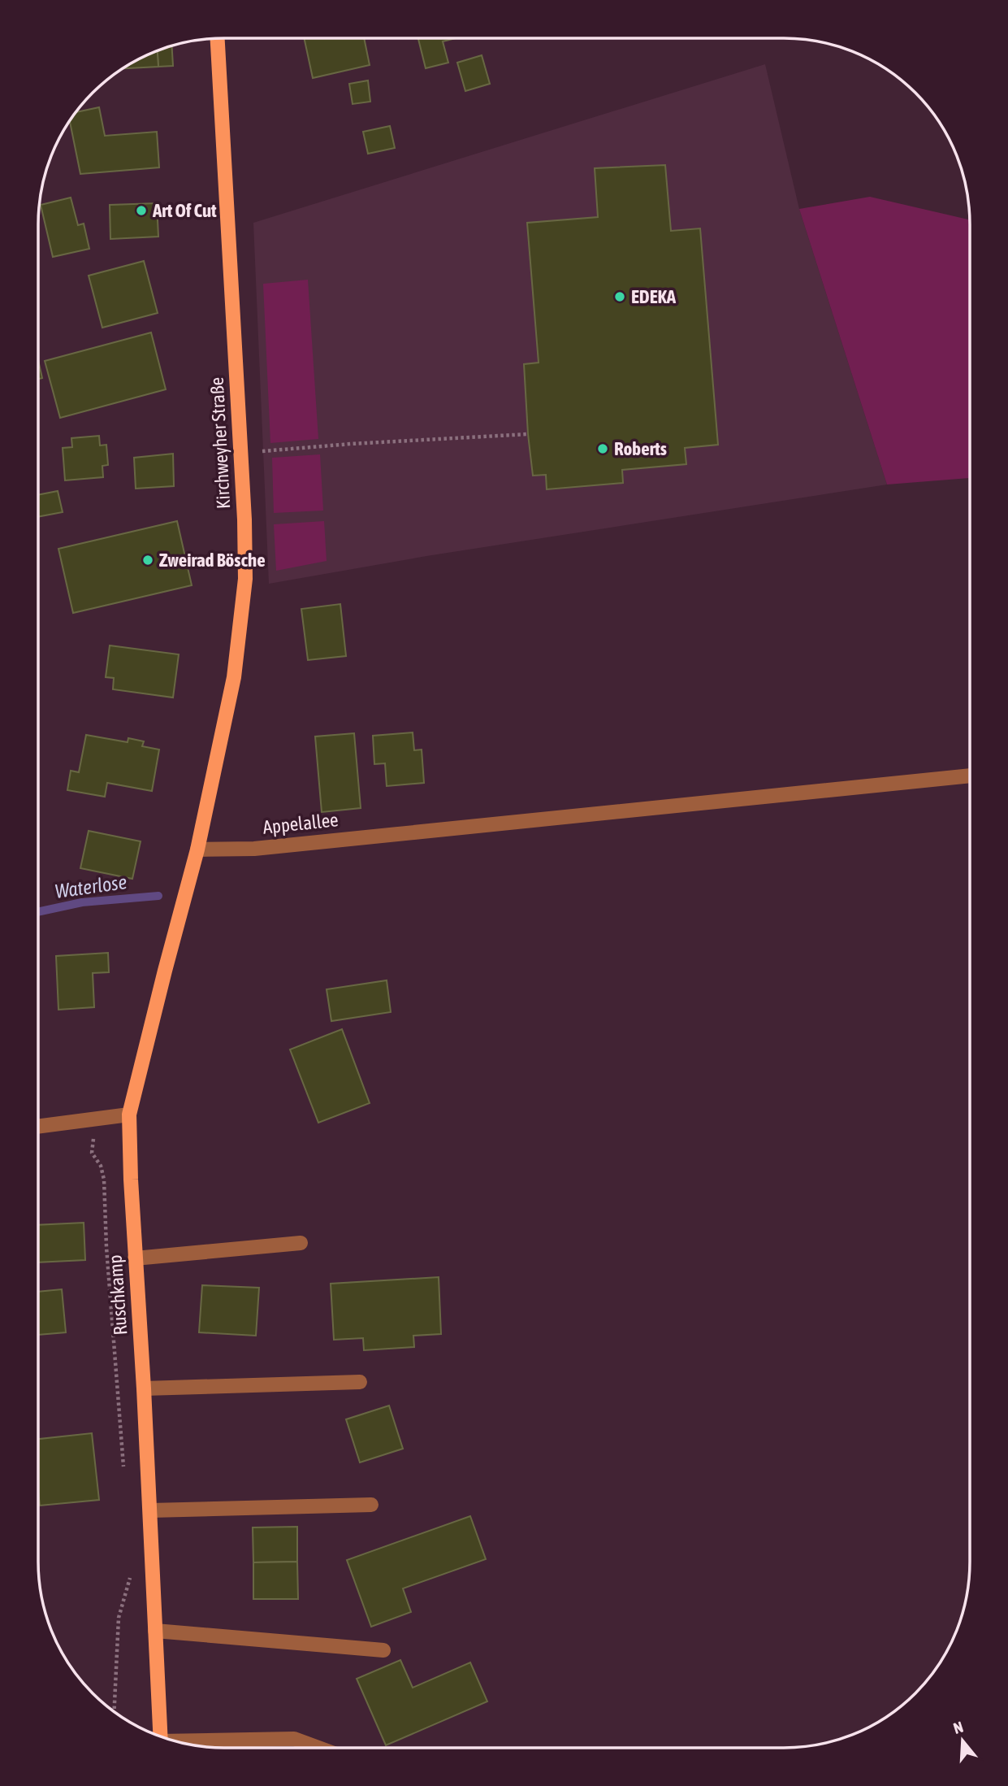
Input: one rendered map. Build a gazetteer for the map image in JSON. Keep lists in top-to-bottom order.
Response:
{
  "streets": {
    "main road": ["Kirchweyher Straße", "Ruschkamp"],
    "street": ["Appelallee"]
  },
  "crossings": [
    ["Kirchweyher Straße", "Appelallee"],
    ["Kirchweyher Straße", "Ruschkamp"],
    ["Appelallee", "Ruschkamp"]
  ],
  "water": ["Waterlose"],
  "places": [
    "Art Of Cut",
    "EDEKA",
    "Roberts",
    "Zweirad Bösche"
  ],
  "north": "top"
}
